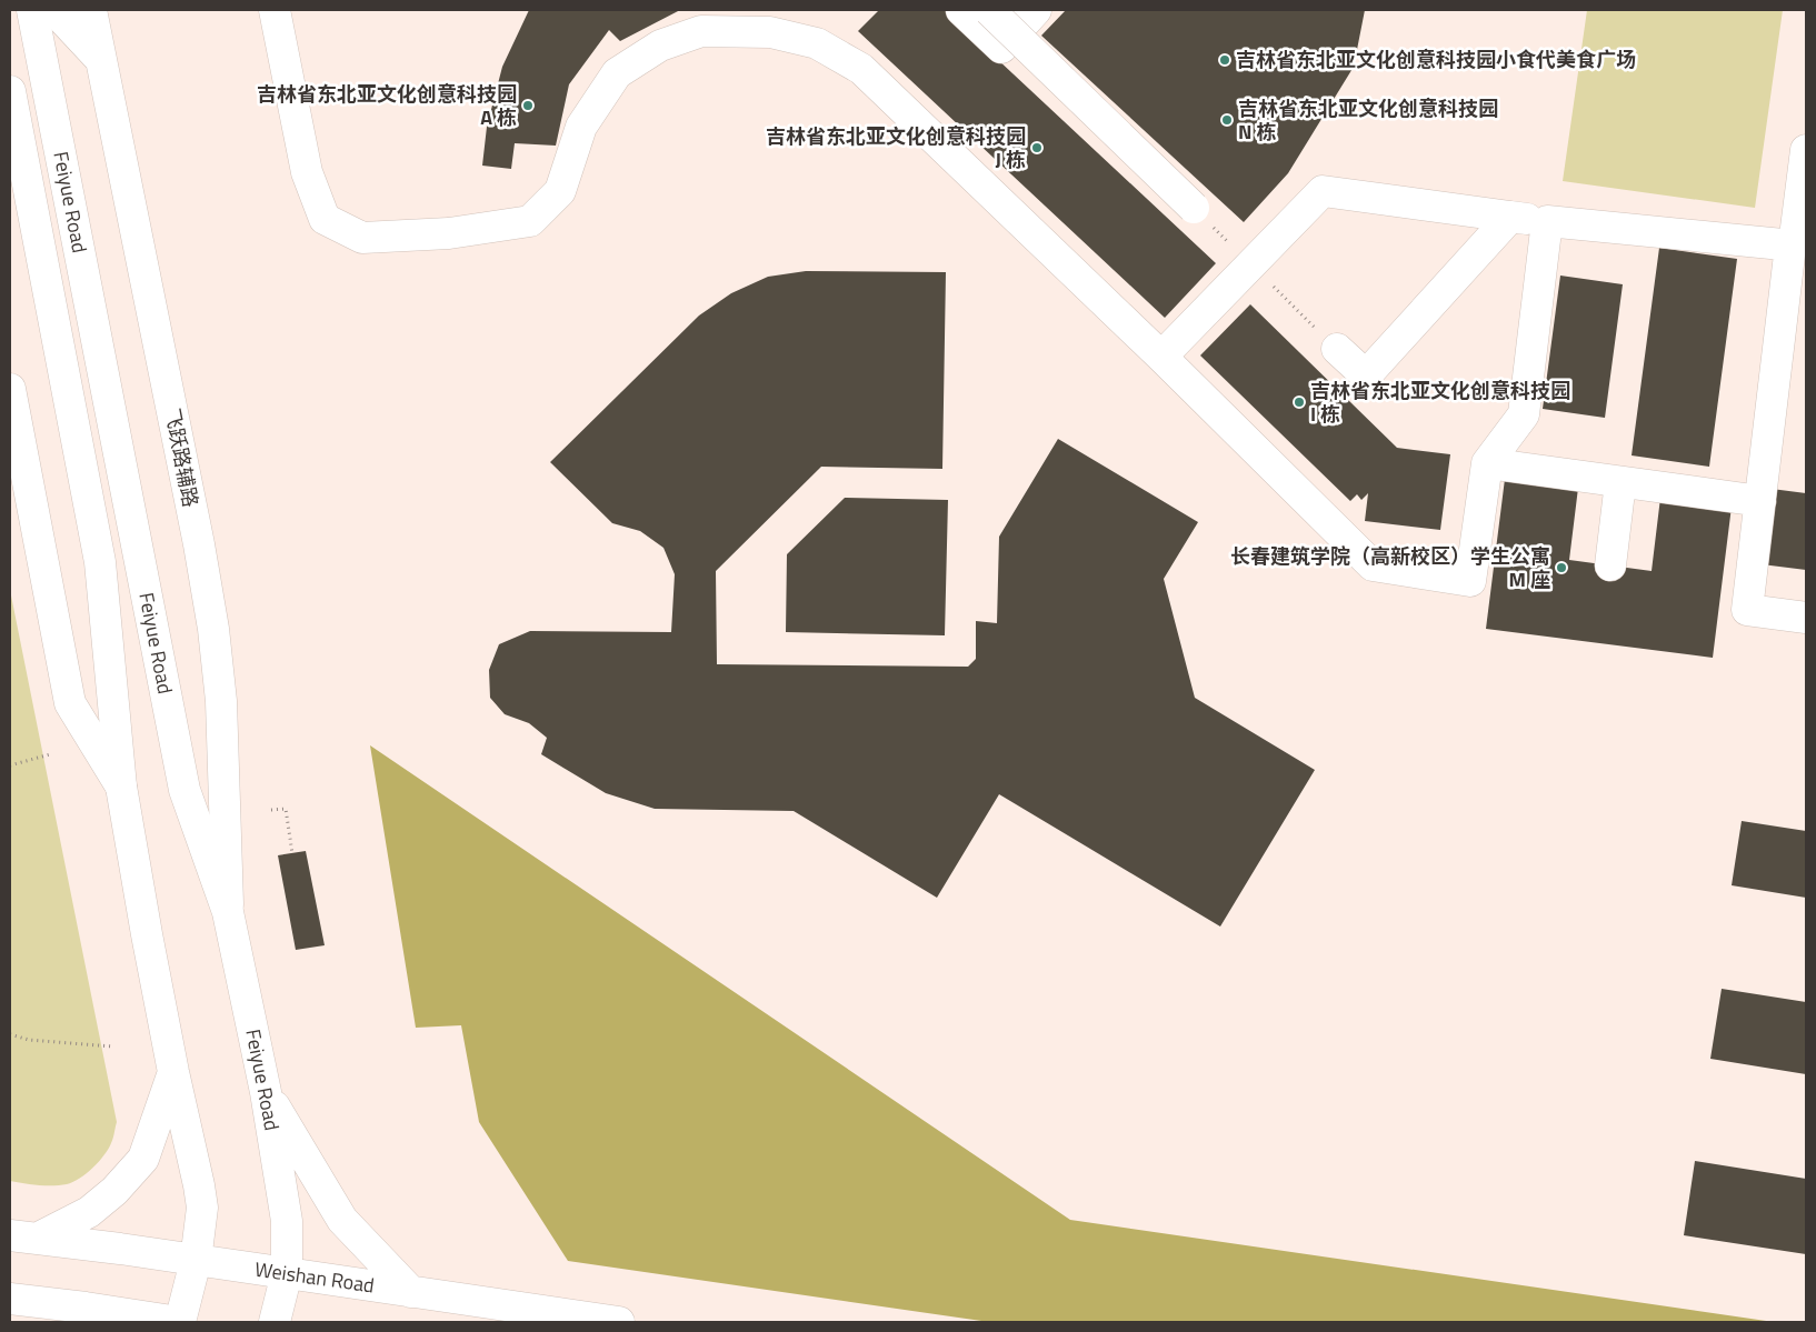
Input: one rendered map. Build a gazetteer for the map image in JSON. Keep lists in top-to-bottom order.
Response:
{
  "streets": {
    "main road": ["Feiyue Road", "飞跃路辅路", "Weishan Road"]
  },
  "crossings": [
    ["Feiyue Road", "飞跃路辅路"],
    ["Feiyue Road", "Weishan Road"]
  ],
  "places": [
    "吉林省东北亚文化创意科技园小食代美食广场",
    "吉林省东北亚文化创意科技园 A 栋",
    "吉林省东北亚文化创意科技园 N 栋",
    "吉林省东北亚文化创意科技园 J 栋",
    "吉林省东北亚文化创意科技园 I 栋",
    "长春建筑学院（高新校区）学生公寓 M 座"
  ]
}
